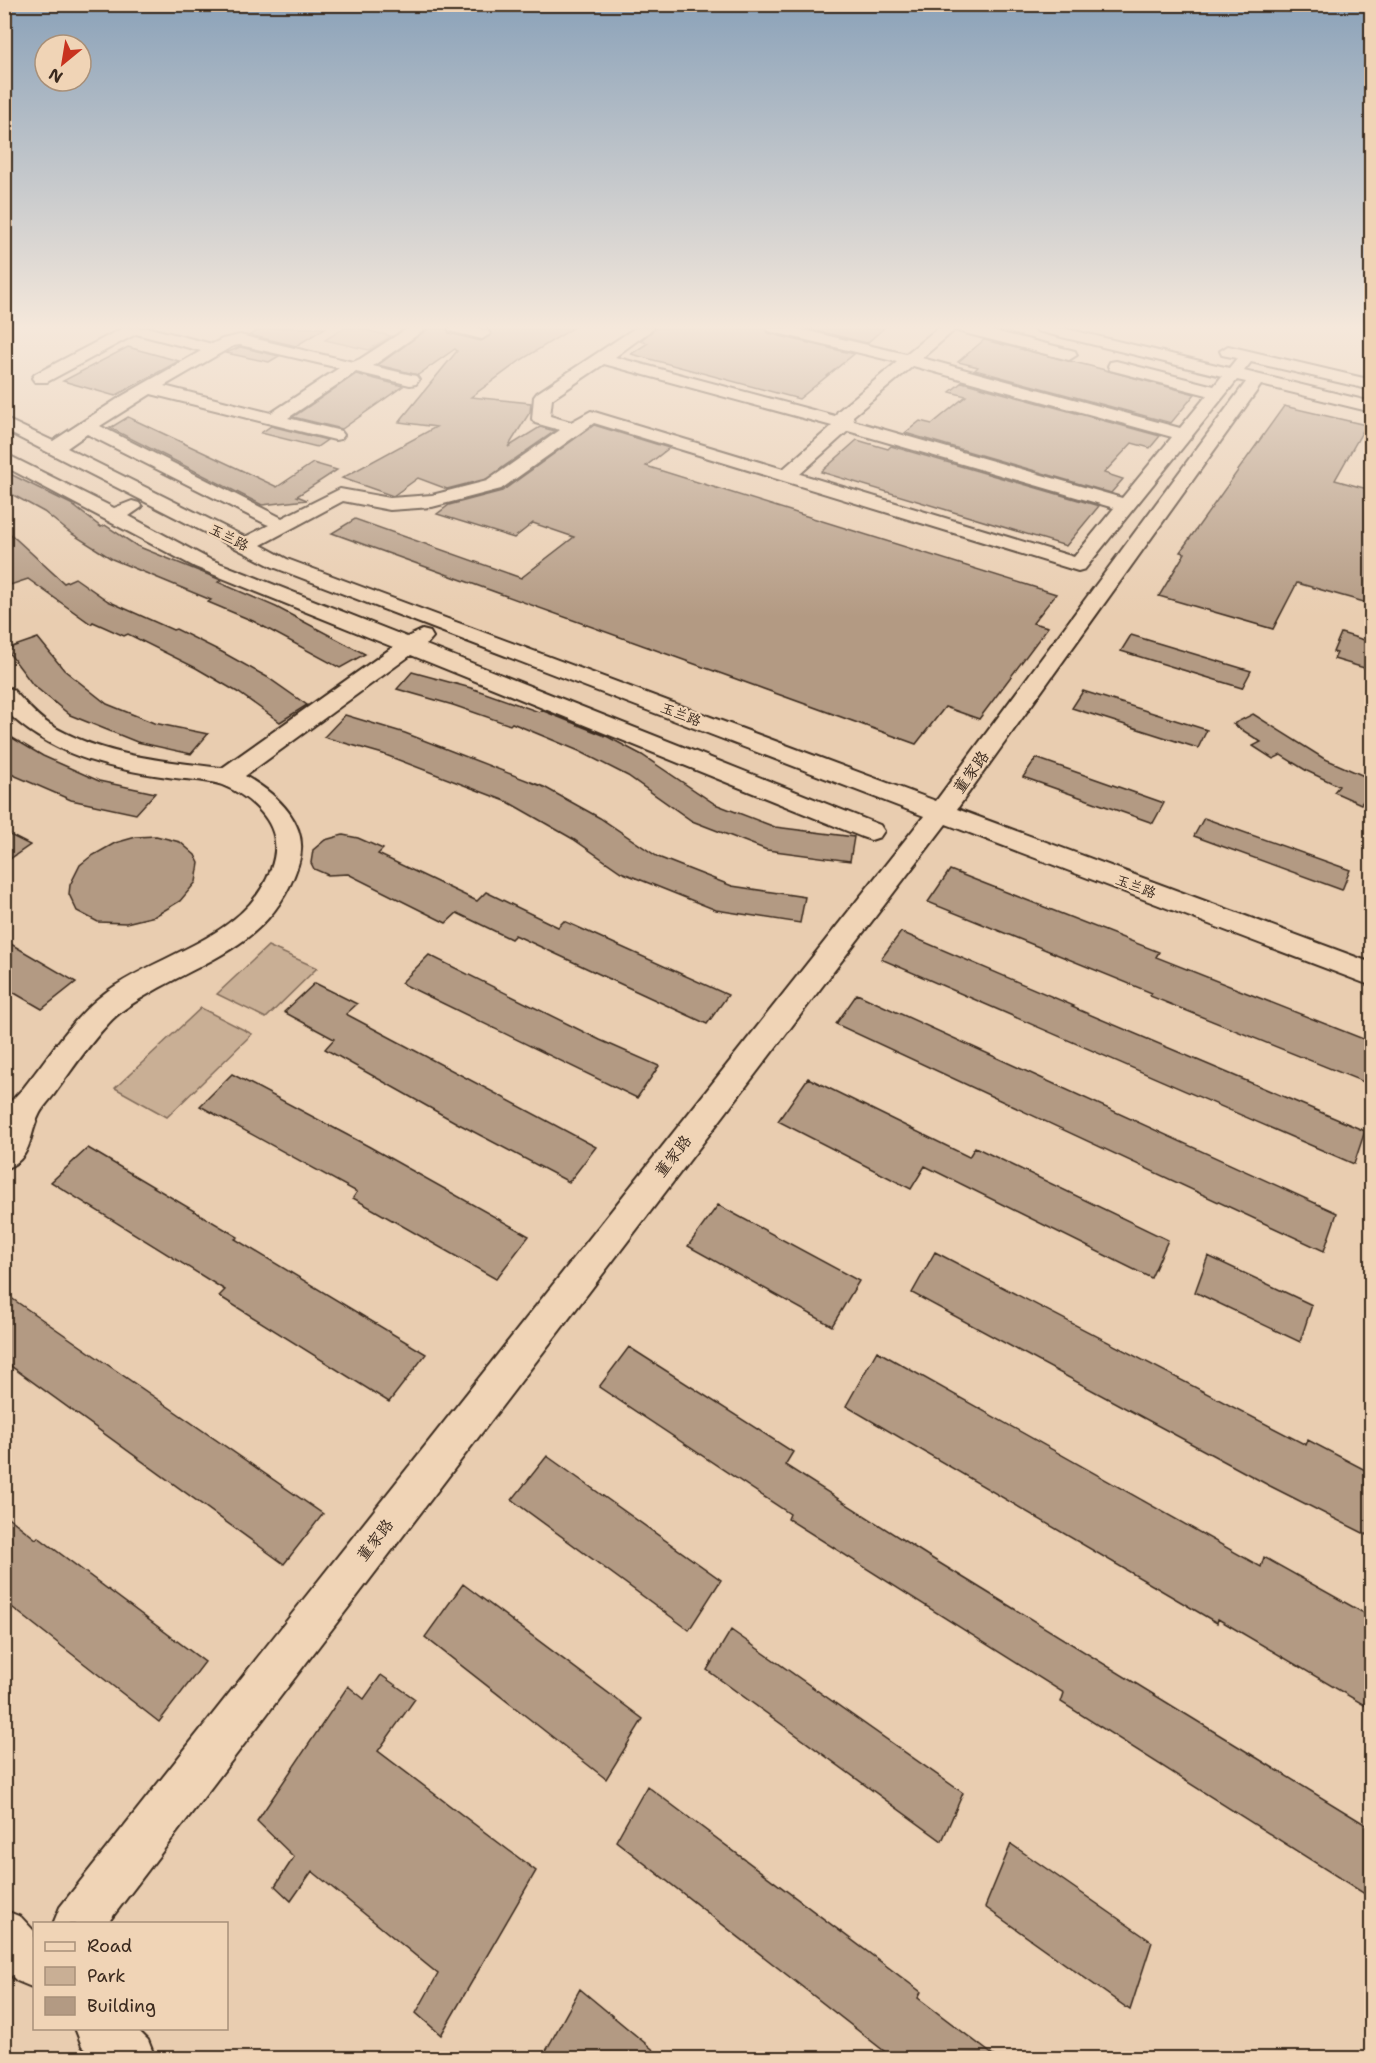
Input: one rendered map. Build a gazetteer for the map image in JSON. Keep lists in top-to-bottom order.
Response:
{
  "streets": {
    "street": ["玉兰路", "董家路"]
  },
  "crossings": [
    ["玉兰路", "董家路"]
  ],
  "legend": ["Road", "Park", "Building"],
  "north": "bottom left"
}
